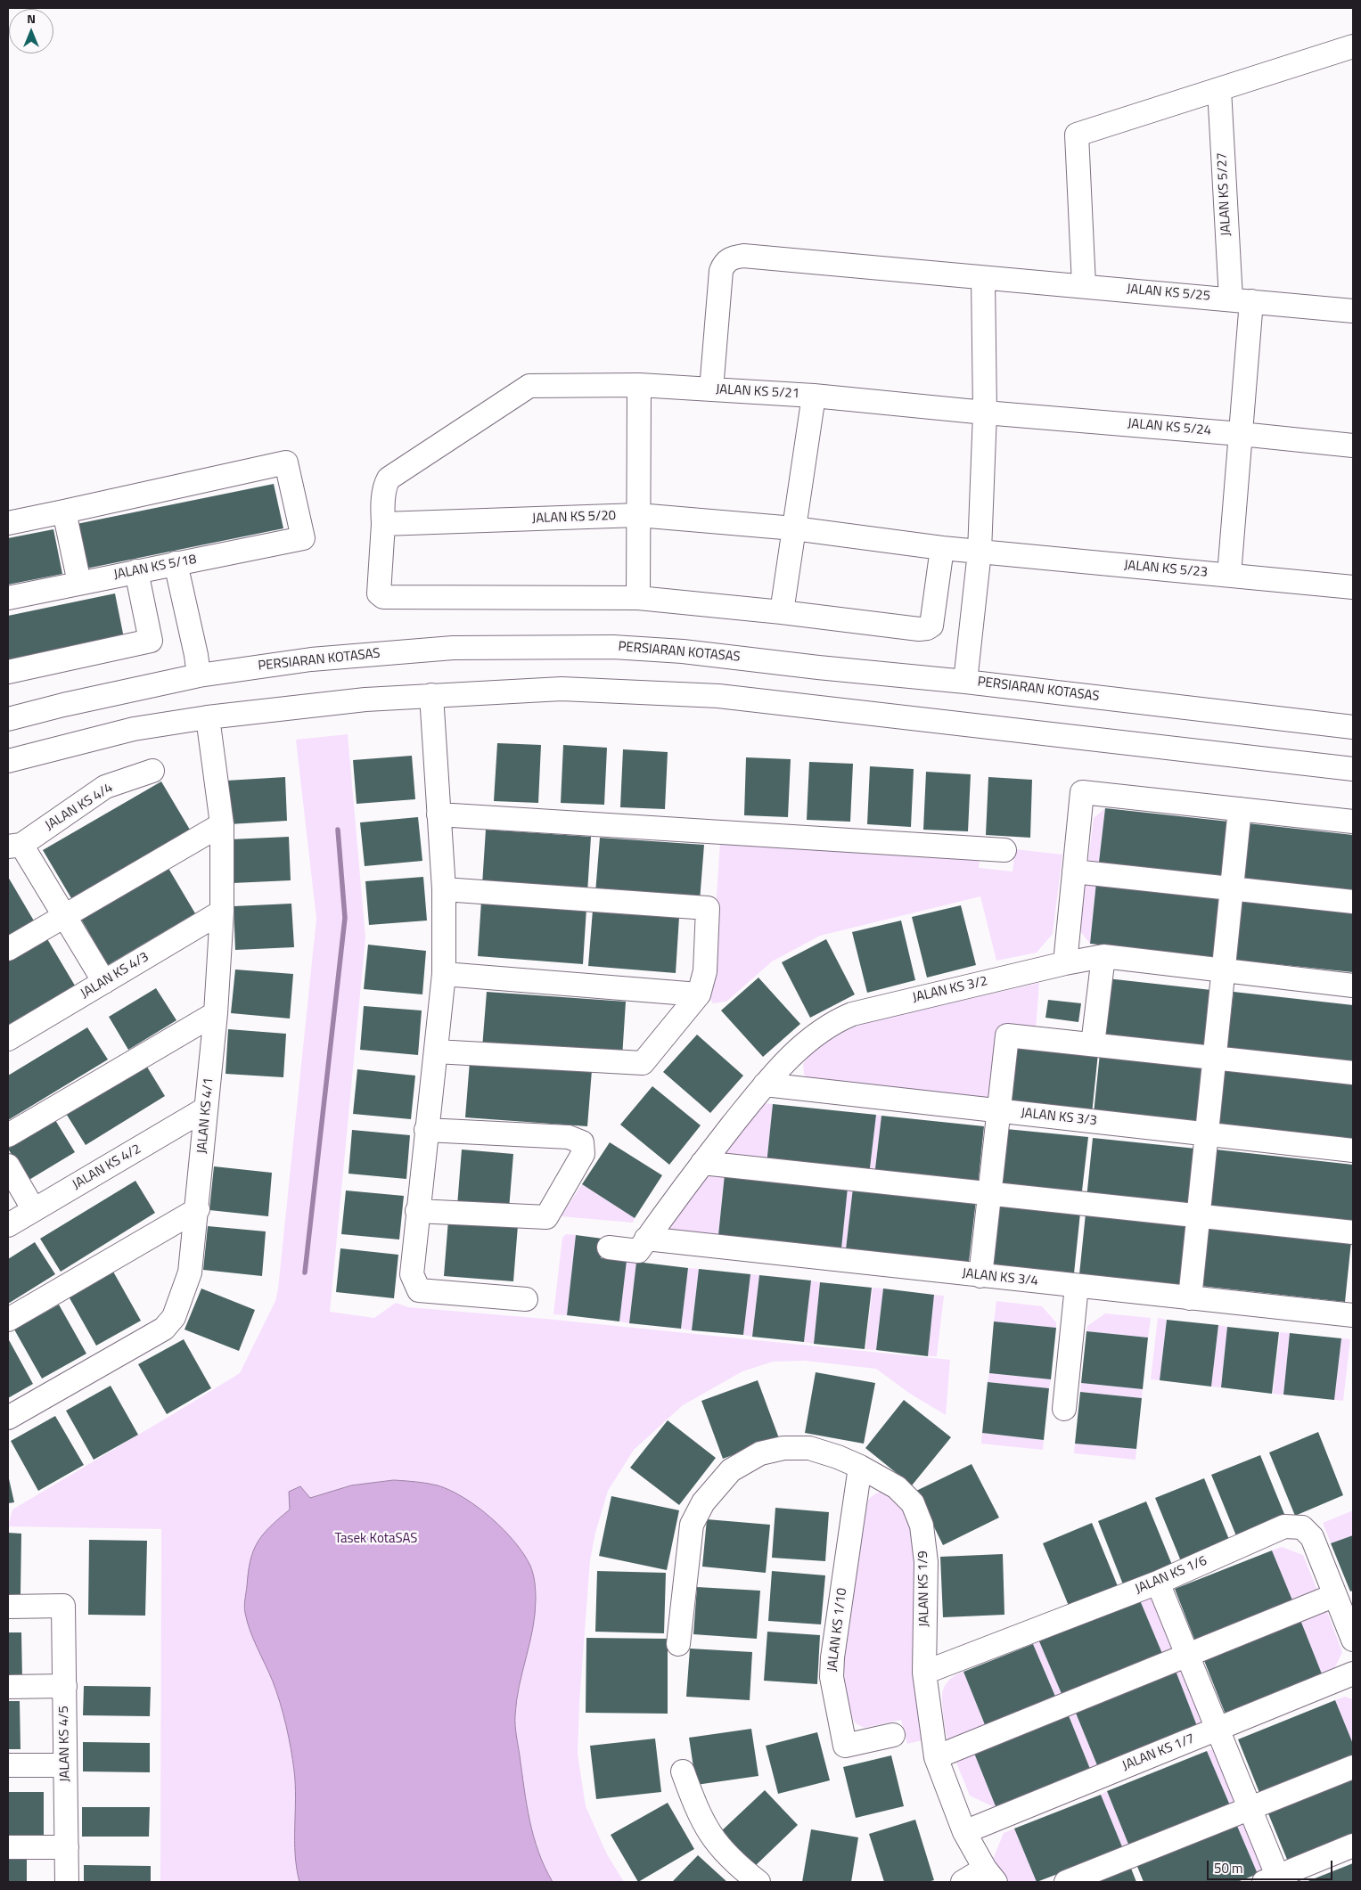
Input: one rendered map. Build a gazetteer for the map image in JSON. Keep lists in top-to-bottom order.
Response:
{
  "streets": {
    "street": [
      "JALAN KS 5/27",
      "JALAN KS 5/25",
      "JALAN KS 5/21",
      "JALAN KS 5/24",
      "JALAN KS 5/20",
      "JALAN KS 5/18",
      "JALAN KS 5/23",
      "PERSIARAN KOTASAS",
      "JALAN KS 4/4",
      "JALAN KS 4/3",
      "JALAN KS 3/2",
      "JALAN KS 4/1",
      "JALAN KS 3/3",
      "JALAN KS 4/2",
      "JALAN KS 3/4",
      "JALAN KS 1/6",
      "JALAN KS 1/9",
      "JALAN KS 1/10",
      "JALAN KS 4/5",
      "JALAN KS 1/7"
    ]
  },
  "crossings": [
    ["JALAN KS 5/27", "JALAN KS 5/25"],
    ["JALAN KS 5/27", "JALAN KS 5/24"],
    ["JALAN KS 5/27", "JALAN KS 5/23"],
    ["JALAN KS 5/25", "JALAN KS 5/21"],
    ["JALAN KS 5/21", "JALAN KS 5/24"],
    ["JALAN KS 5/21", "JALAN KS 5/20"],
    ["JALAN KS 5/20", "JALAN KS 5/23"],
    ["JALAN KS 4/3", "JALAN KS 4/1"],
    ["JALAN KS 3/2", "JALAN KS 3/3"],
    ["JALAN KS 3/2", "JALAN KS 3/4"],
    ["JALAN KS 4/1", "JALAN KS 4/2"],
    ["JALAN KS 1/6", "JALAN KS 1/9"],
    ["JALAN KS 1/9", "JALAN KS 1/10"],
    ["JALAN KS 1/9", "JALAN KS 1/7"]
  ],
  "parks": ["Tasek KotaSAS"],
  "scale_bar": "50 m",
  "north": "top"
}
